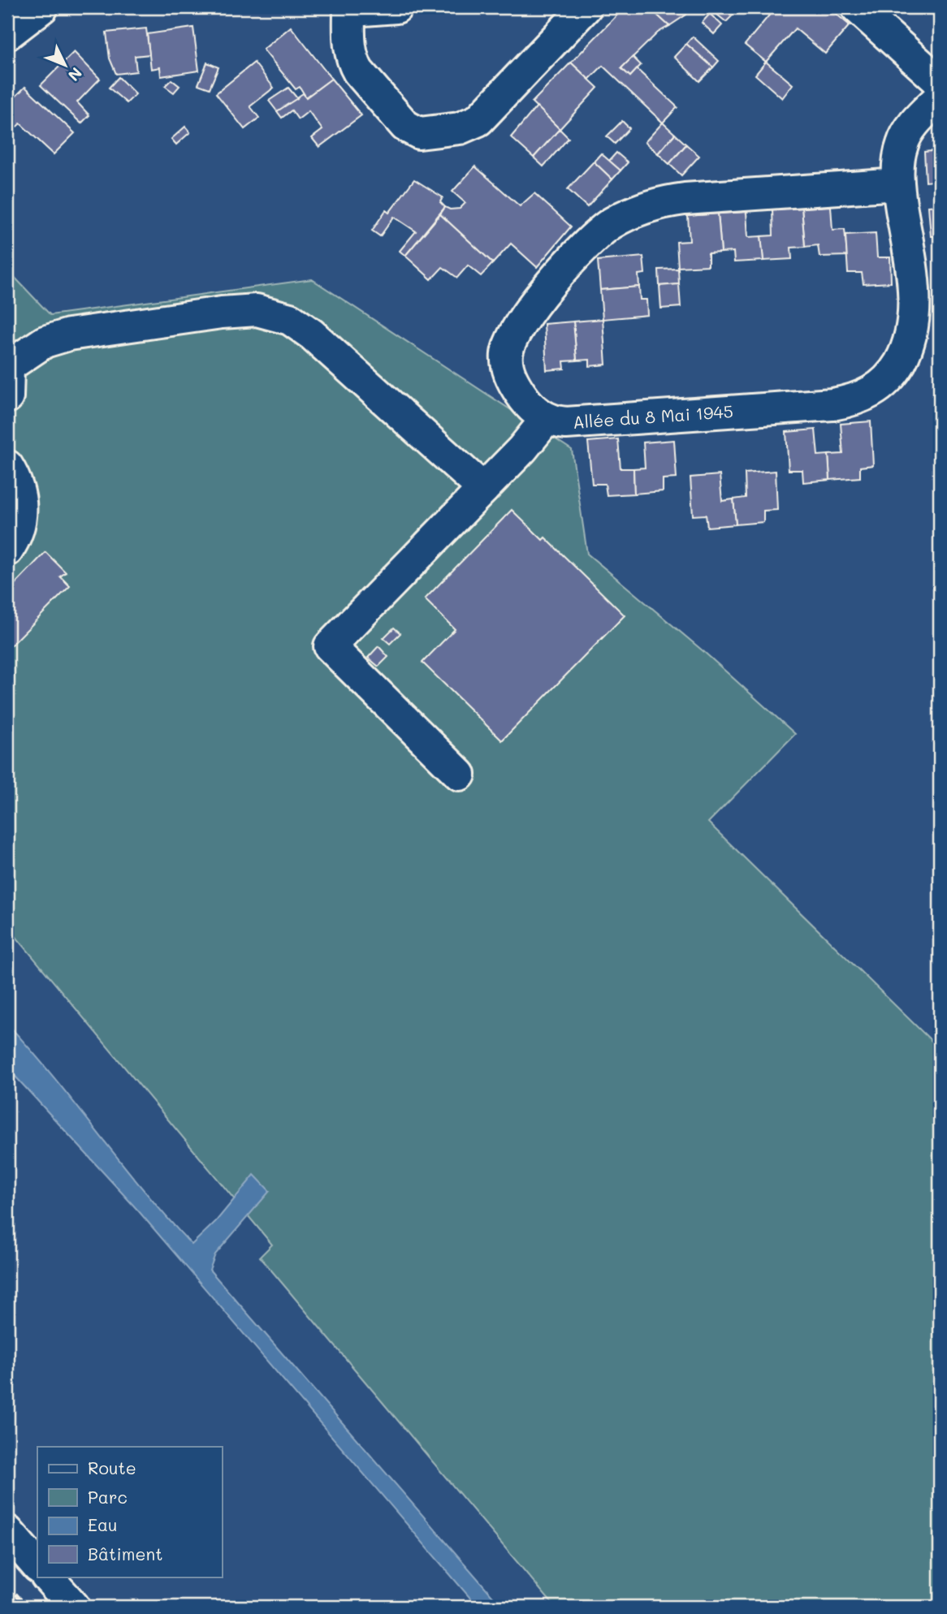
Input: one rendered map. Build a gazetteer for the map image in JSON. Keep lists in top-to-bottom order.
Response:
{
  "streets": {
    "street": ["Allée du 8 Mai 1945"]
  },
  "legend": [
    "Route",
    "Parc",
    "Eau",
    "Bâtiment"
  ],
  "north": "bottom right"
}
